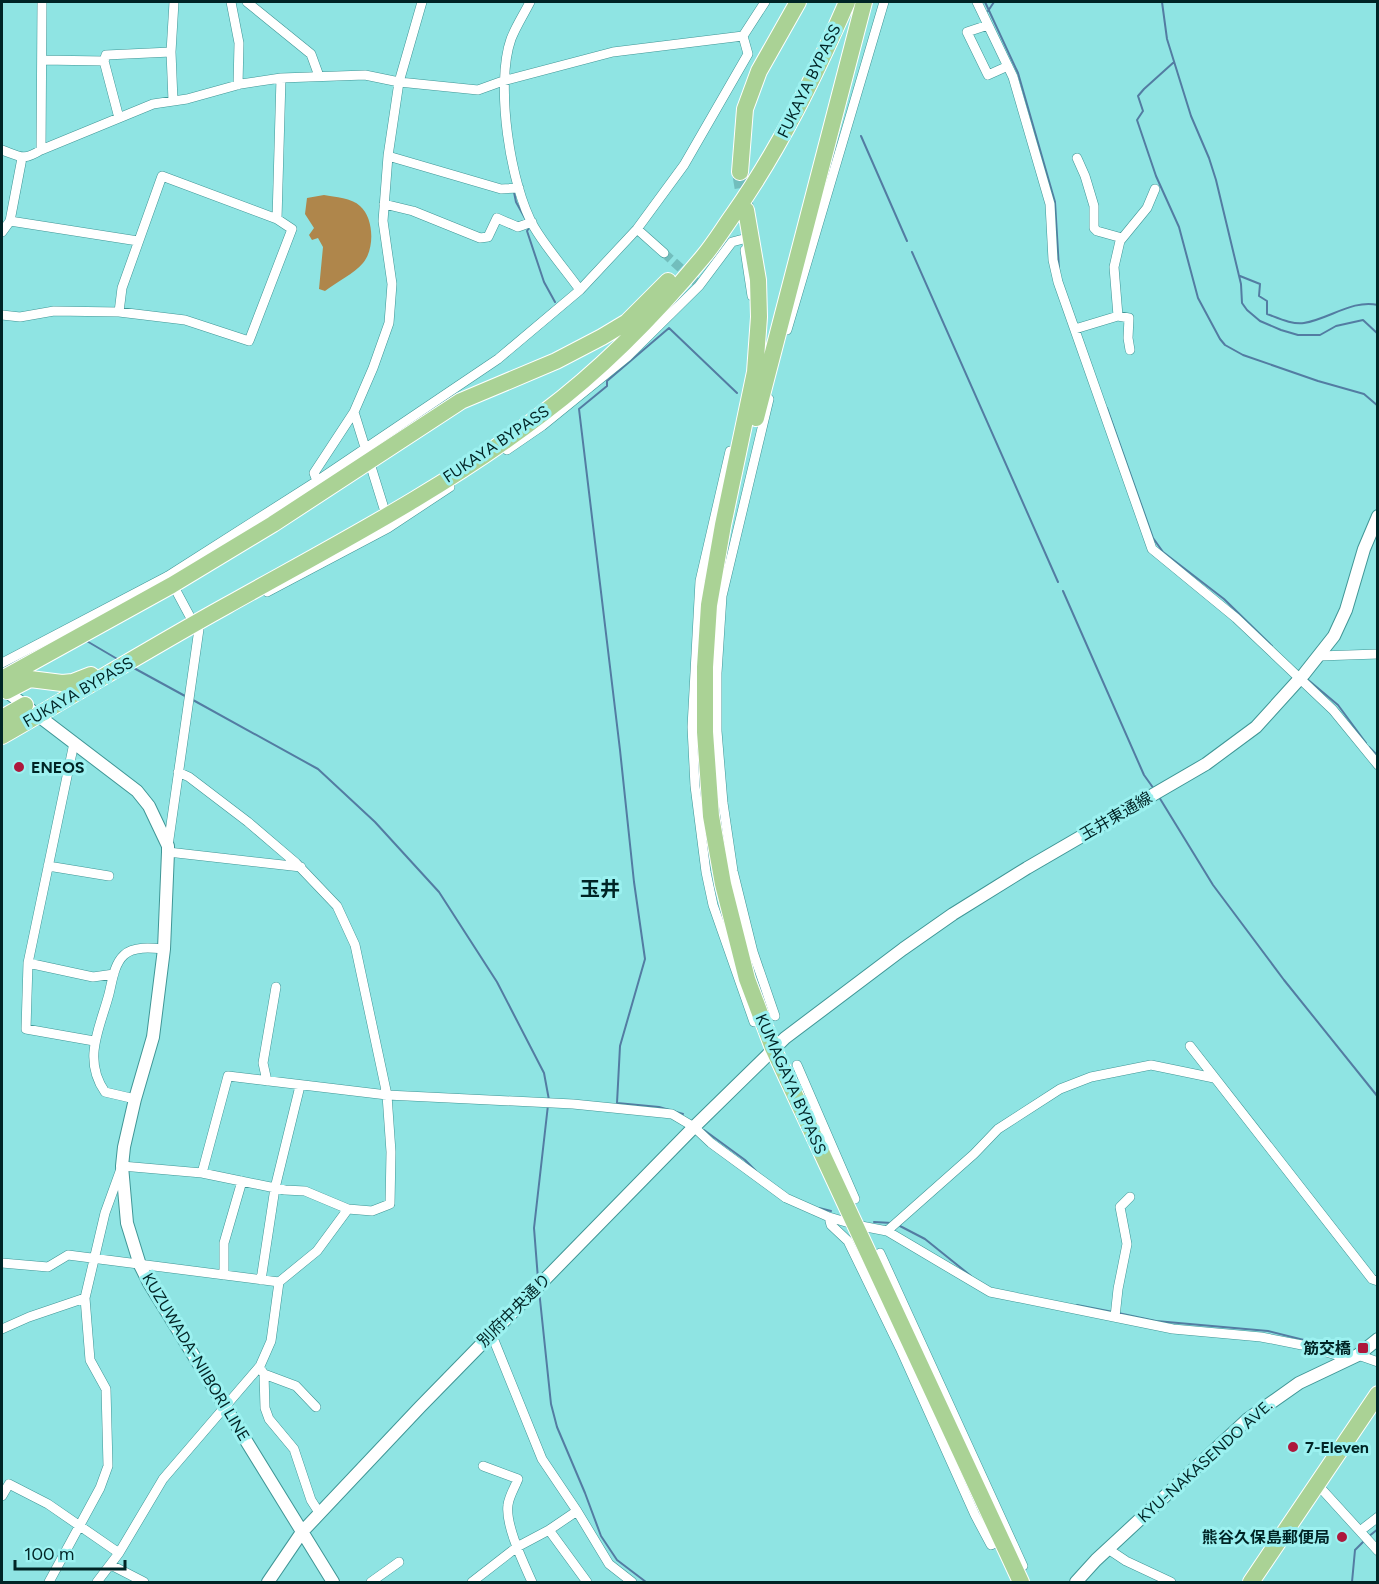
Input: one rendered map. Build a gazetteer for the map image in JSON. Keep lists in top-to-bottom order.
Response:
{
  "streets": {
    "highway": ["FUKAYA BYPASS", "KUMAGAYA BYPASS"],
    "street": [
      "玉井東通線",
      "別府中央通り",
      "KUZUWADA-NIIBORI LINE",
      "KYU-NAKASENDO AVE."
    ]
  },
  "crossings": [
    ["FUKAYA BYPASS", "KUZUWADA-NIIBORI LINE"],
    ["玉井東通線", "KUMAGAYA BYPASS"],
    ["玉井東通線", "別府中央通り"],
    ["KUMAGAYA BYPASS", "別府中央通り"],
    ["別府中央通り", "KUZUWADA-NIIBORI LINE"]
  ],
  "districts": ["玉井"],
  "places": {
    "other": ["ENEOS", "7-Eleven", "熊谷久保島郵便局"],
    "transit": ["筋交橋"]
  },
  "scale_bar": "100 m"
}
